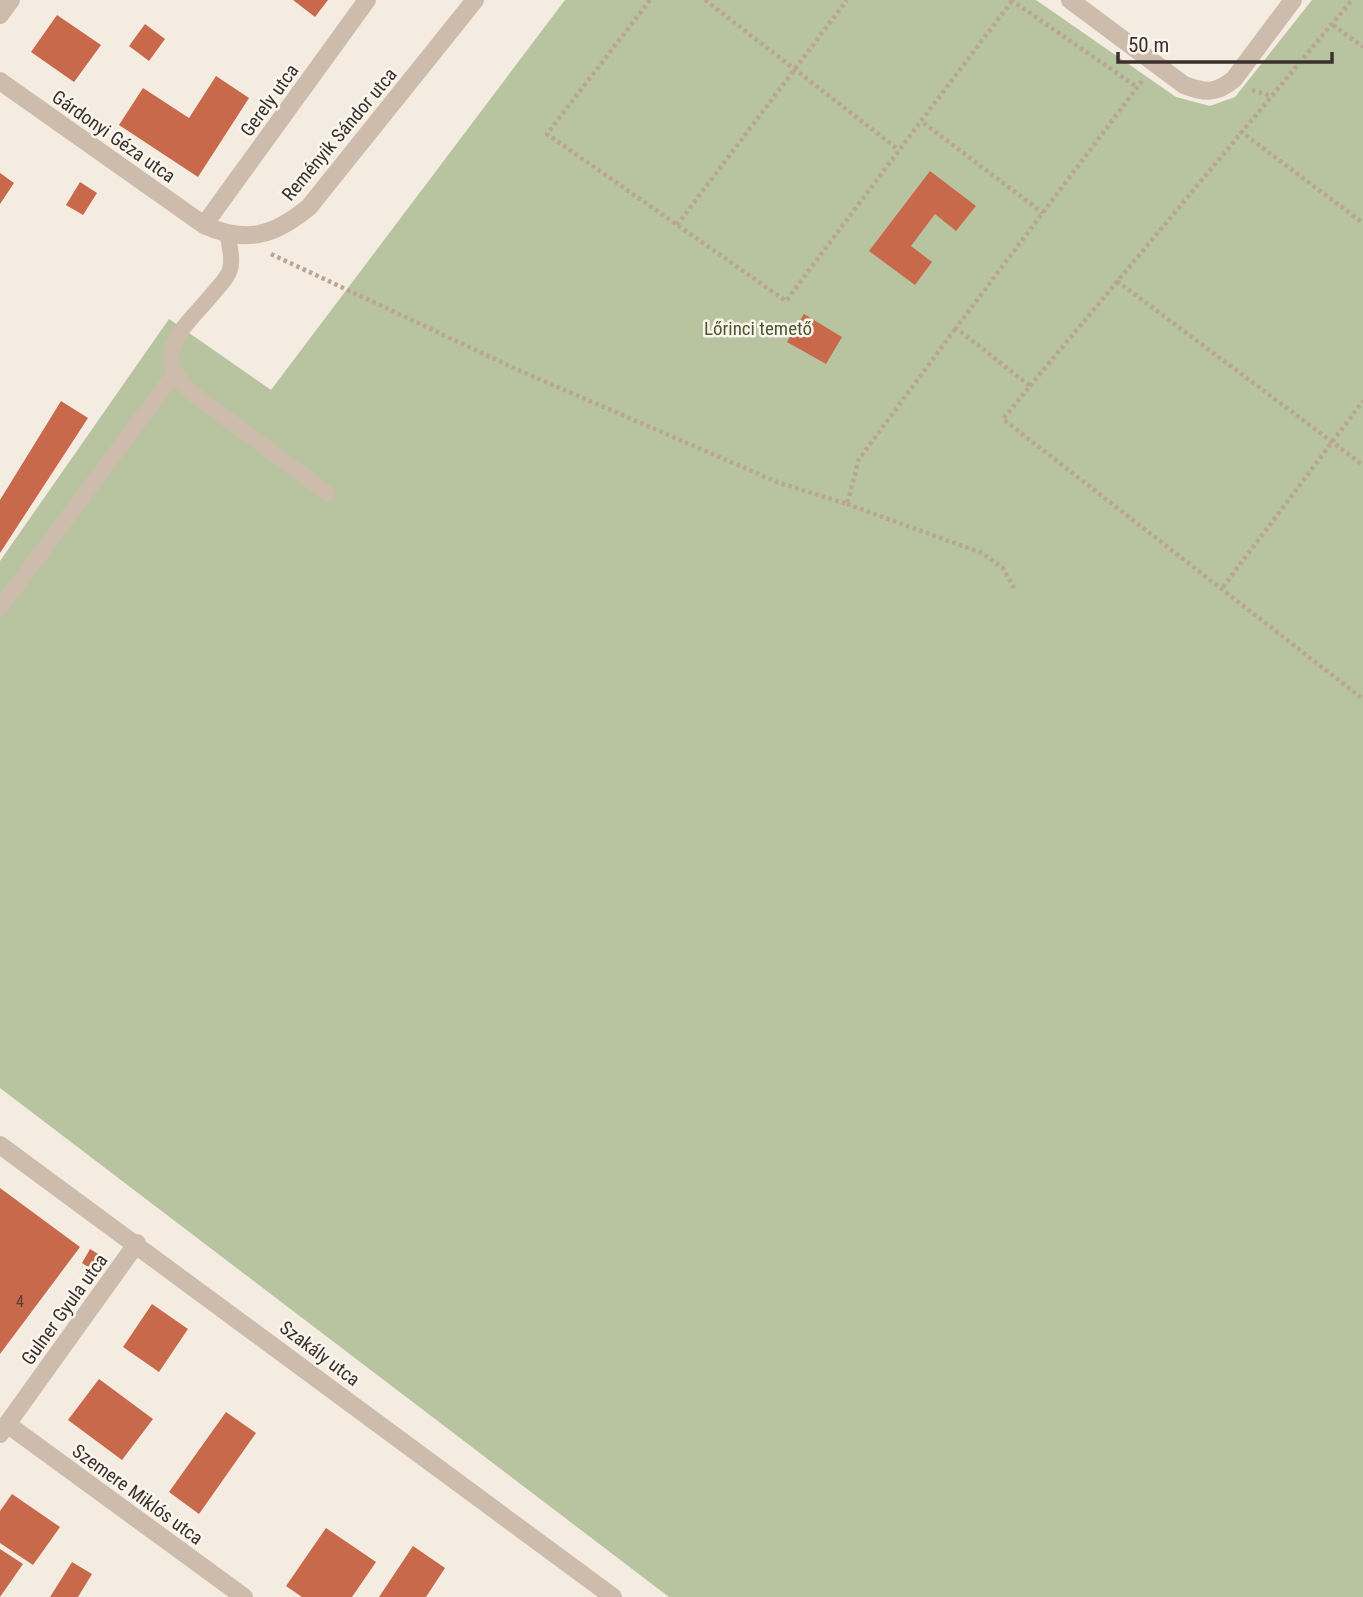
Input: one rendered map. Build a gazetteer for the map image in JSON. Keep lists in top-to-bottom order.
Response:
{
  "streets": {
    "street": [
      "Gerely utca",
      "Reményik Sándor utca",
      "Gárdonyi Géza utca",
      "Gulner Gyula utca",
      "Szakály utca",
      "Szemere Miklós utca"
    ]
  },
  "crossings": [
    ["Gerely utca", "Gárdonyi Géza utca"],
    ["Gulner Gyula utca", "Szakály utca"],
    ["Gulner Gyula utca", "Szemere Miklós utca"]
  ],
  "parks": ["Lőrinci temető"],
  "house_numbers": ["4"],
  "scale_bar": "50 m"
}
